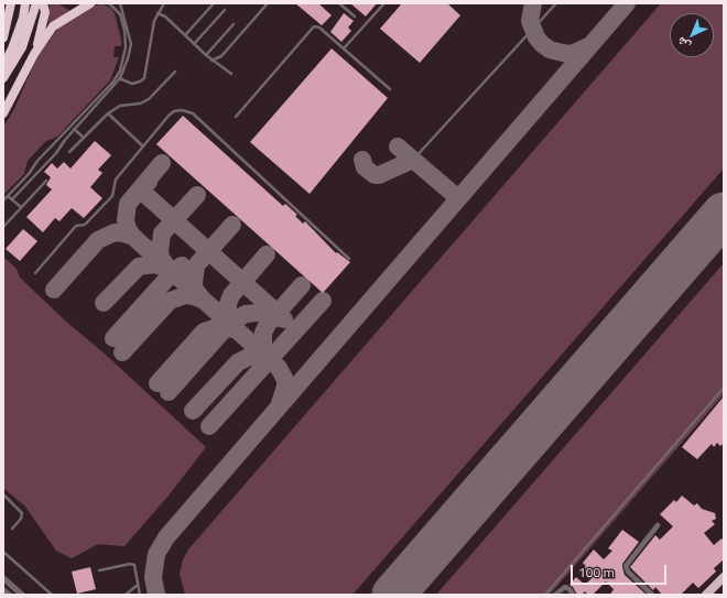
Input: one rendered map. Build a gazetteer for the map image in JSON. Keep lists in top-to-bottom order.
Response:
{
  "scale_bar": "100 m",
  "north": "bottom left"
}
